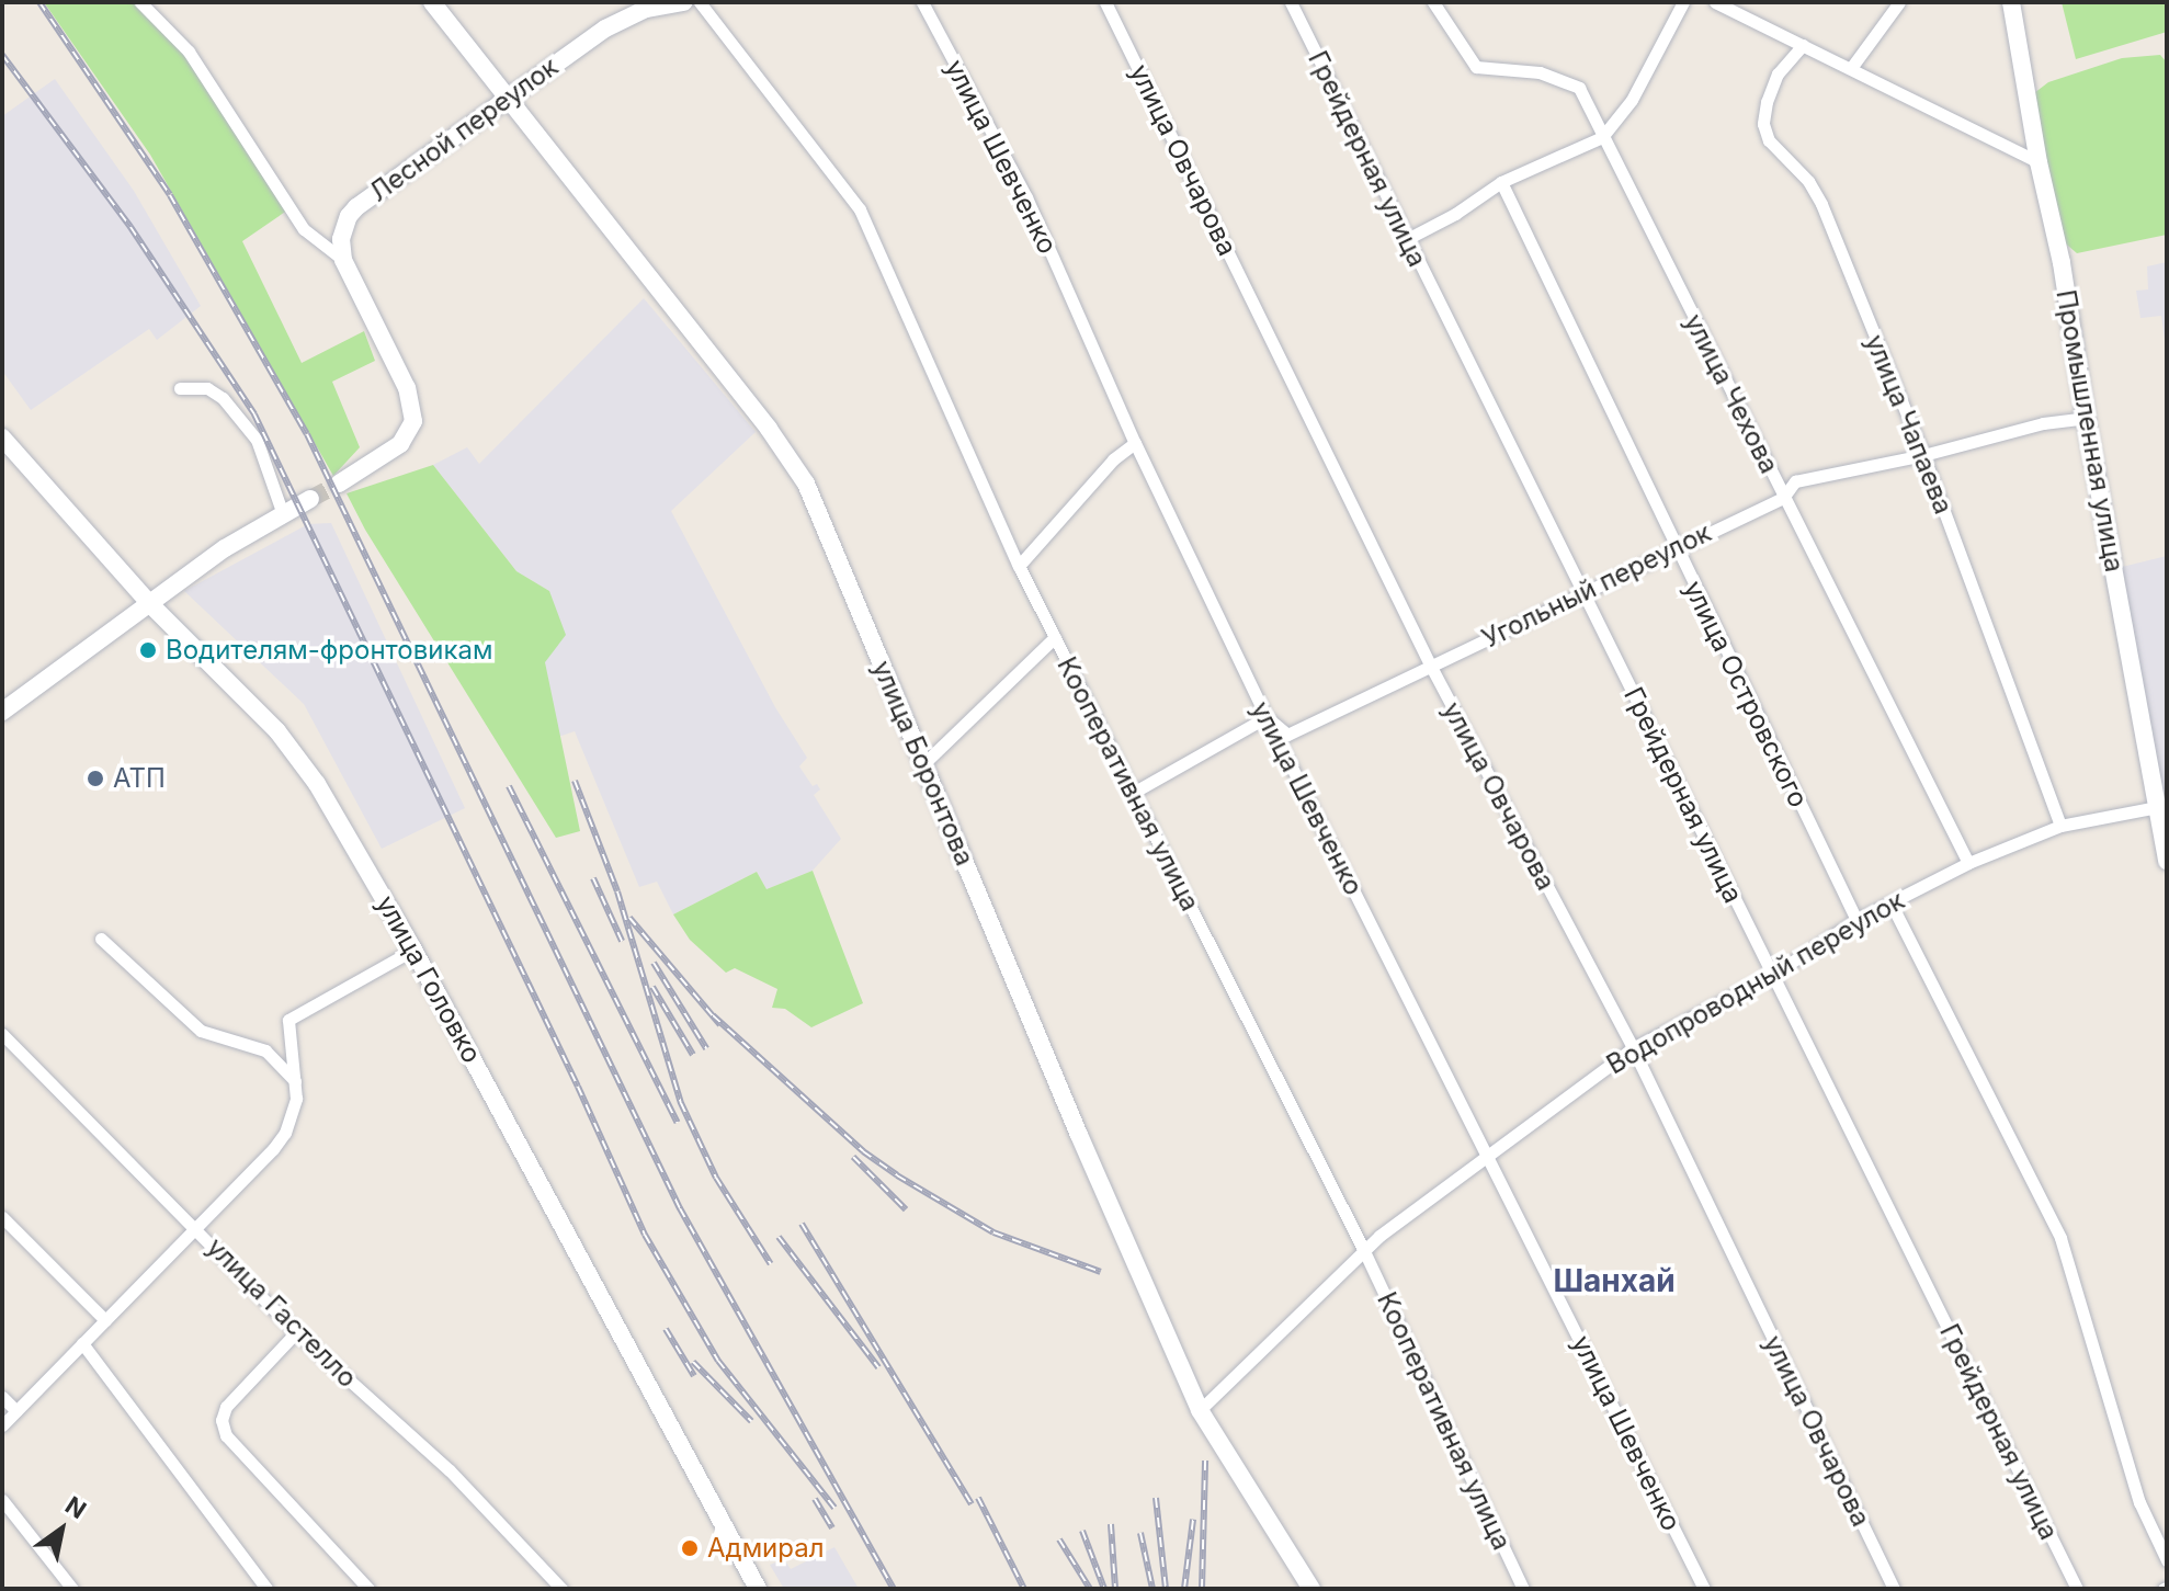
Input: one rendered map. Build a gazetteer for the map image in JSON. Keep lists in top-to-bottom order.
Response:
{
  "streets": {
    "street": [
      "Лесной переулок",
      "улица Шевченко",
      "Грейдерная улица",
      "улица Овчарова",
      "улица Чехова",
      "улица Чапаева",
      "Промышленная улица",
      "Угольный переулок",
      "улица Островского",
      "улица Боронтова",
      "Кооперативная улица",
      "улица Головко",
      "Водопроводный переулок",
      "улица Гастелло"
    ]
  },
  "crossings": [
    ["Лесной переулок", "улица Боронтова"],
    ["улица Шевченко", "Угольный переулок"],
    ["улица Шевченко", "Водопроводный переулок"],
    ["Грейдерная улица", "Угольный переулок"],
    ["Грейдерная улица", "Водопроводный переулок"],
    ["улица Овчарова", "Угольный переулок"],
    ["улица Овчарова", "Водопроводный переулок"],
    ["улица Чехова", "Угольный переулок"],
    ["улица Чехова", "Водопроводный переулок"],
    ["улица Чапаева", "Угольный переулок"],
    ["улица Чапаева", "Водопроводный переулок"],
    ["Промышленная улица", "Угольный переулок"],
    ["Промышленная улица", "Водопроводный переулок"],
    ["Угольный переулок", "улица Островского"],
    ["улица Островского", "Водопроводный переулок"],
    ["улица Боронтова", "Водопроводный переулок"],
    ["Кооперативная улица", "Водопроводный переулок"]
  ],
  "districts": ["Шанхай"],
  "places": ["Водителям-фронтовикам", "АТП", "Адмирал"],
  "north": "top right"
}
